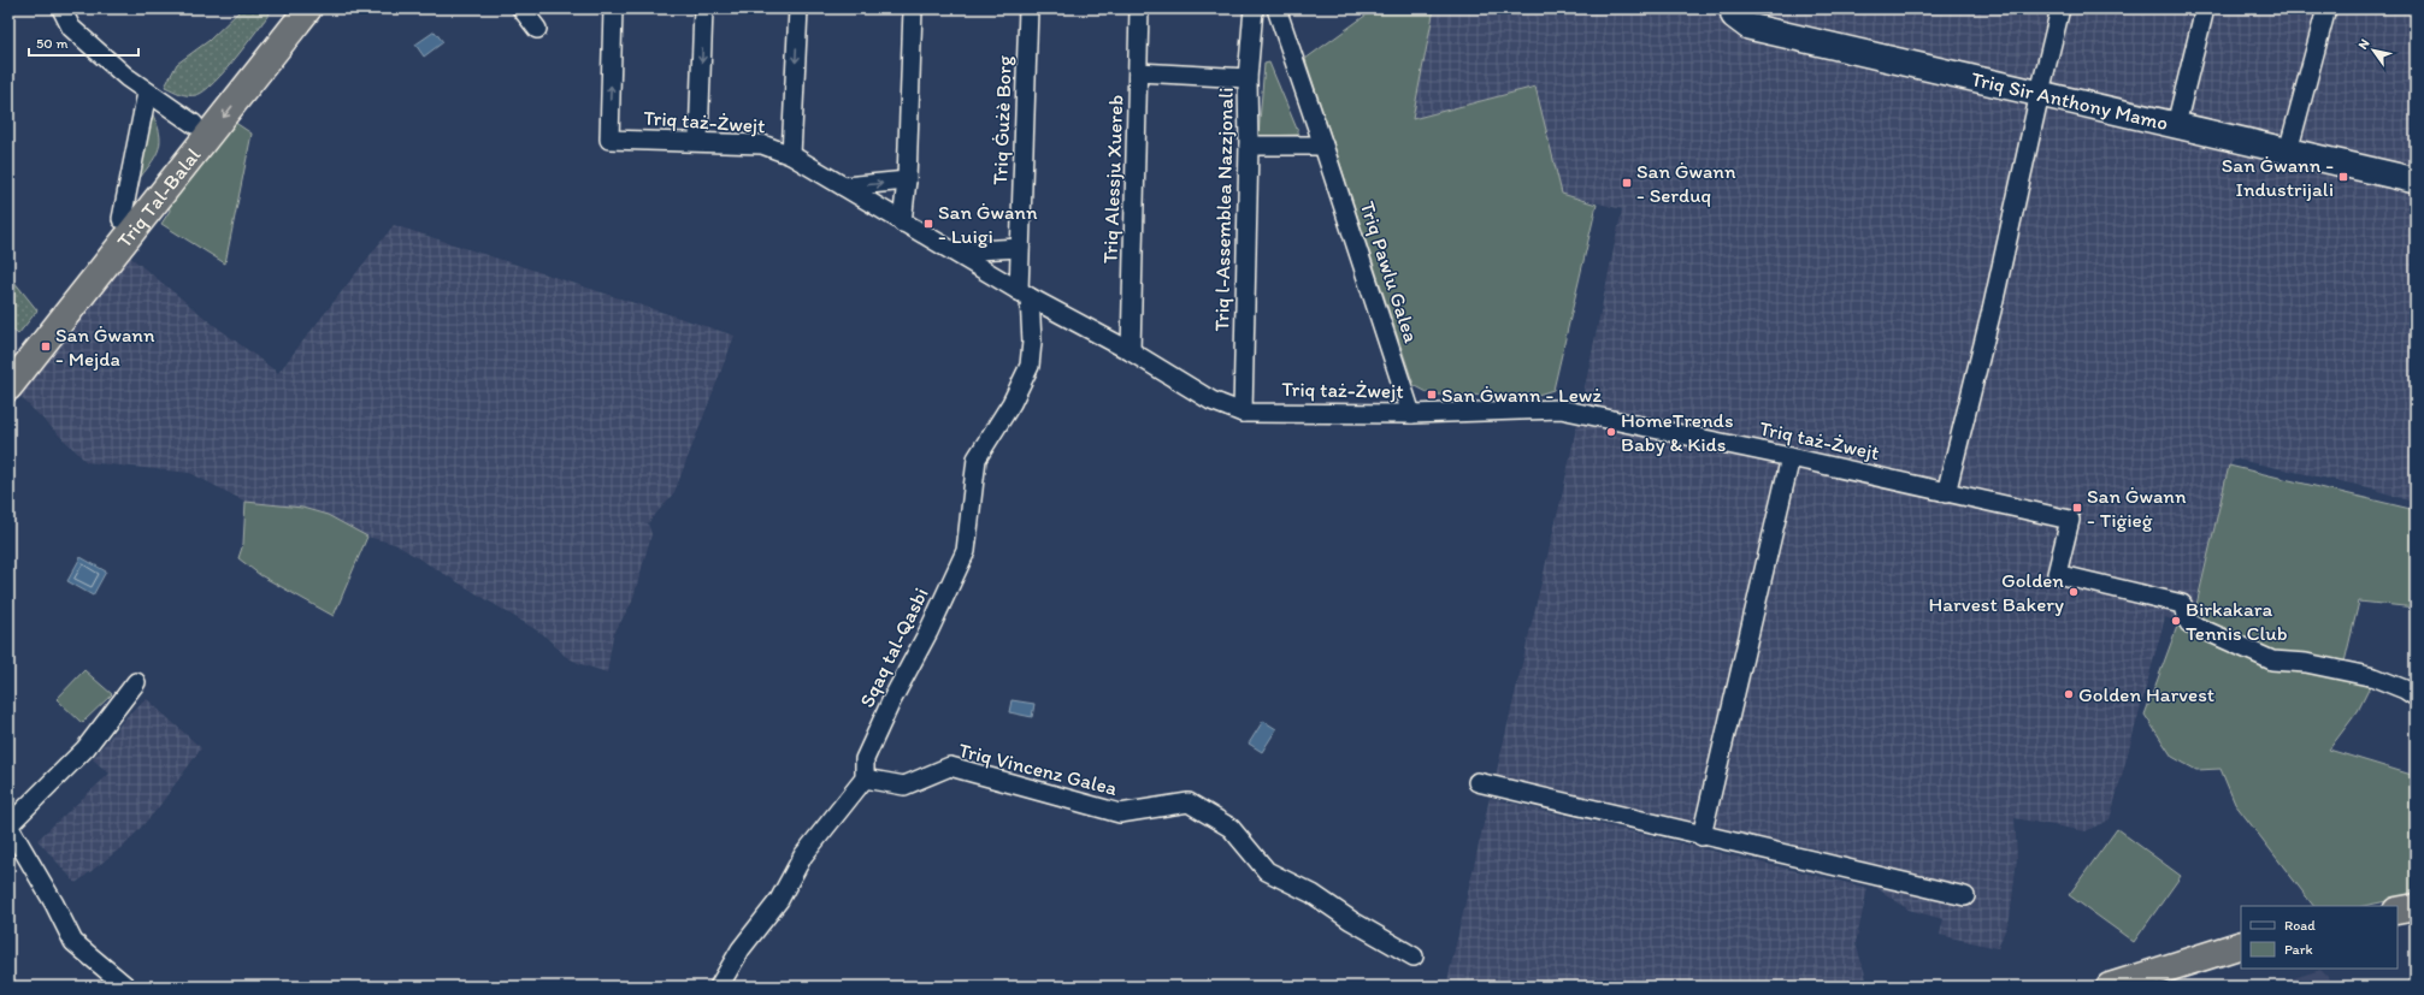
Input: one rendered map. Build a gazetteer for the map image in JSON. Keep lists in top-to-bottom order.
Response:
{
  "streets": {
    "highway": ["Triq Tal-Balal"],
    "main road": ["Triq Sir Anthony Mamo"],
    "street": [
      "Triq Ġużè Borg",
      "Triq taż-Żwejt",
      "Triq Alessju Xuereb",
      "Triq l-Assemblea Nazzjonali",
      "Triq Pawlu Galea",
      "Sqaq tal-Qasbi",
      "Triq Vincenz Galea"
    ]
  },
  "crossings": [
    ["Triq Ġużè Borg", "Triq taż-Żwejt"],
    ["Triq Ġużè Borg", "Sqaq tal-Qasbi"],
    ["Triq taż-Żwejt", "Triq Alessju Xuereb"],
    ["Triq taż-Żwejt", "Triq l-Assemblea Nazzjonali"],
    ["Triq taż-Żwejt", "Triq Pawlu Galea"],
    ["Triq taż-Żwejt", "Sqaq tal-Qasbi"],
    ["Sqaq tal-Qasbi", "Triq Vincenz Galea"]
  ],
  "places": {
    "transit": [
      "San Ġwann - Industrijali",
      "San Ġwann - Serduq",
      "San Ġwann - Luigi",
      "San Ġwann - Mejda",
      "San Ġwann - Lewż",
      "San Ġwann - Tiġieġ"
    ],
    "other": [
      "HomeTrends Baby & Kids",
      "Golden Harvest Bakery",
      "Birkakara Tennis Club",
      "Golden Harvest"
    ]
  },
  "legend": ["Road", "Park"],
  "scale_bar": "50 m",
  "north": "top left"
}
